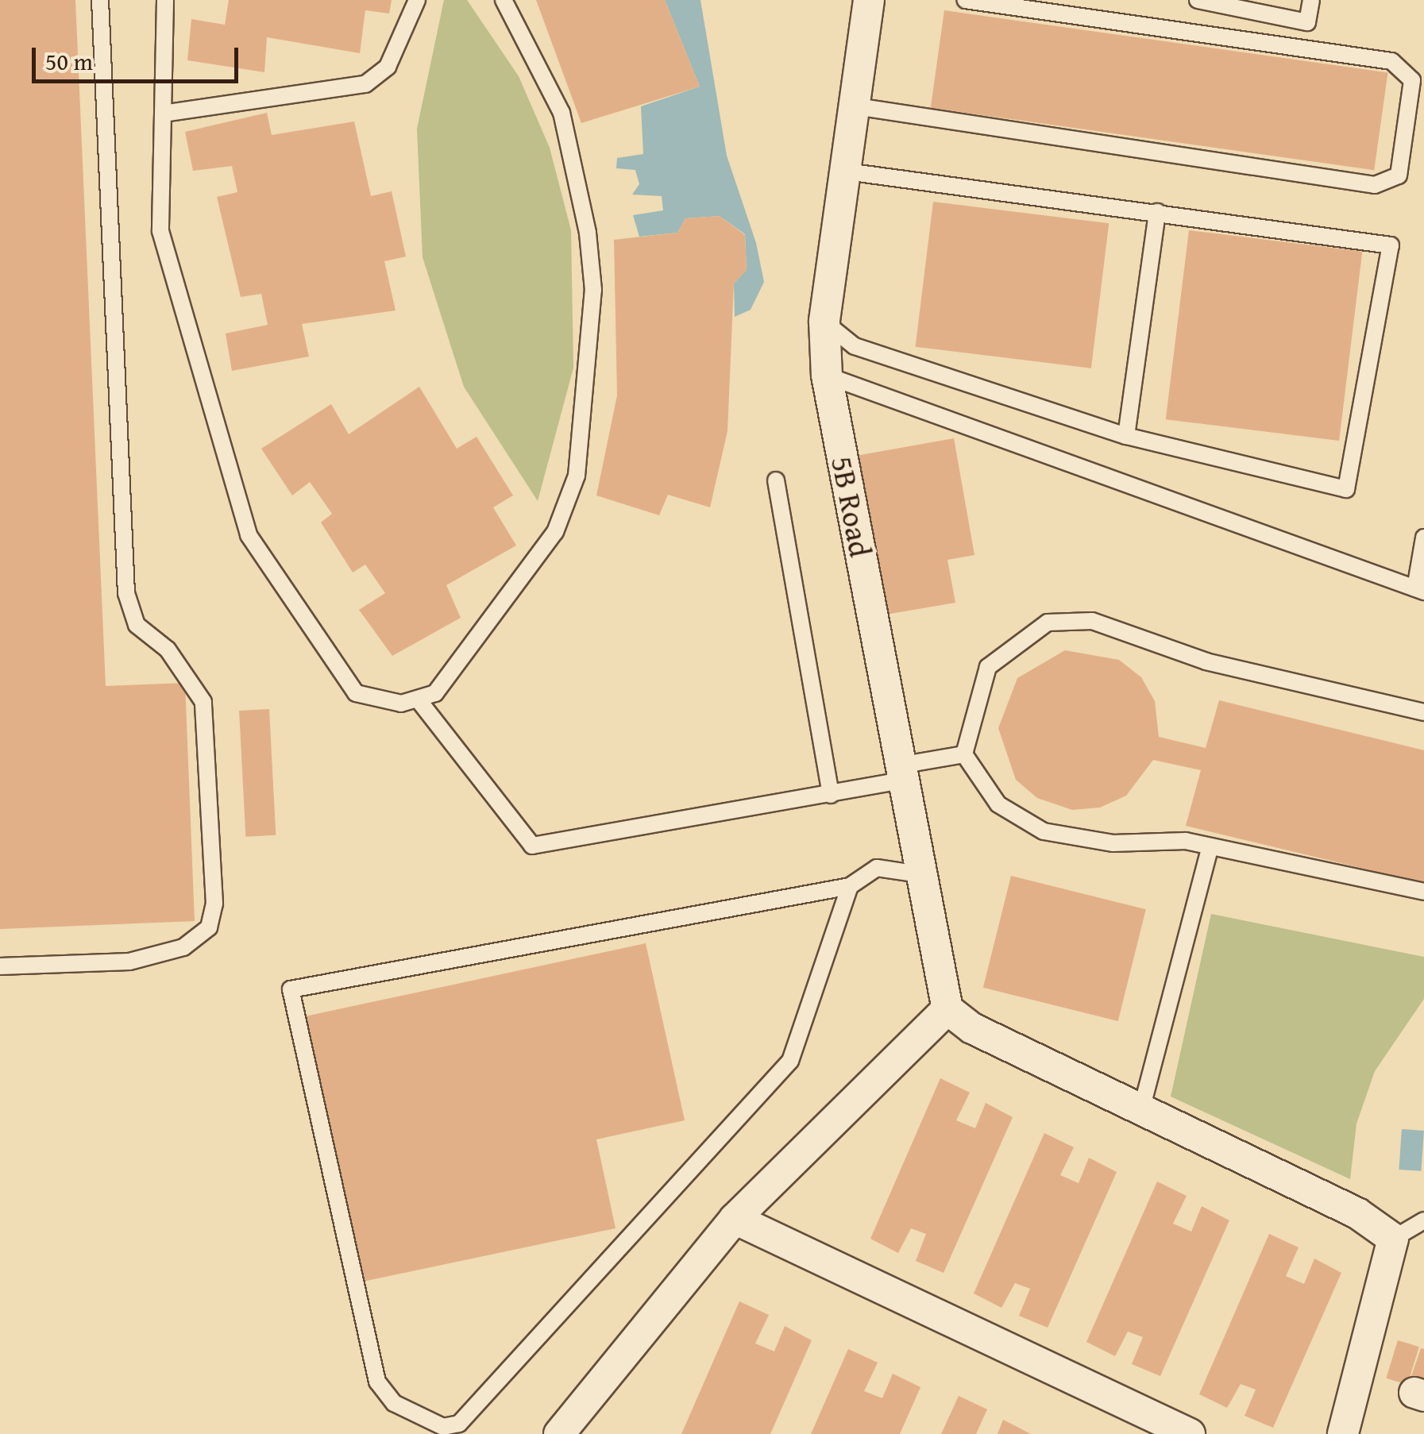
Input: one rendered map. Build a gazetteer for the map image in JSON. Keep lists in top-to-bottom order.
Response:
{
  "streets": {
    "street": ["5B Road"]
  },
  "scale_bar": "50 m"
}
